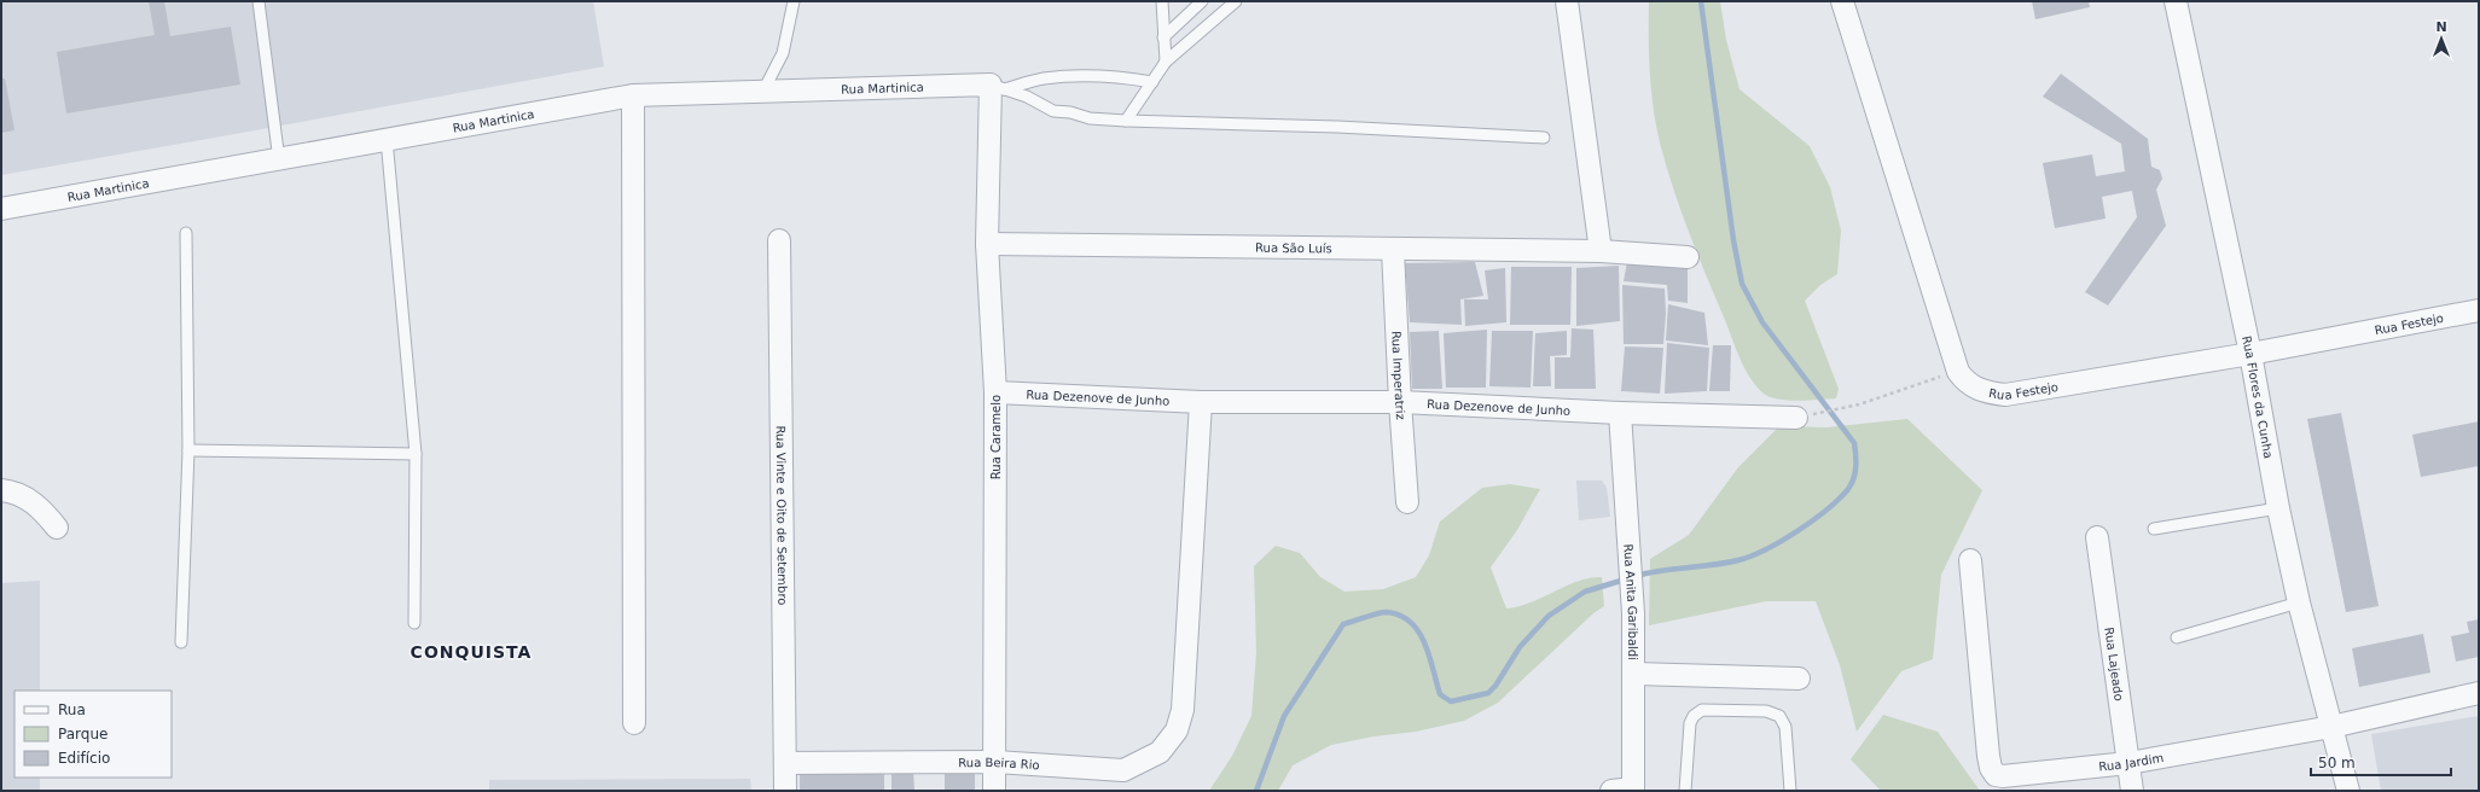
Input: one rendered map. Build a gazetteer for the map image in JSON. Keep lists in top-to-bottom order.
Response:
{
  "streets": {
    "street": [
      "Rua Martinica",
      "Rua São Luís",
      "Rua Festejo",
      "Rua Imperatriz",
      "Rua Dezenove de Junho",
      "Rua Flores da Cunha",
      "Rua Caramelo",
      "Rua Vinte e Oito de Setembro",
      "Rua Anita Garibaldi",
      "Rua Lajeado",
      "Rua Jardim",
      "Rua Beira Rio"
    ]
  },
  "crossings": [
    ["Rua Martinica", "Rua Caramelo"],
    ["Rua São Luís", "Rua Imperatriz"],
    ["Rua São Luís", "Rua Caramelo"],
    ["Rua Festejo", "Rua Flores da Cunha"],
    ["Rua Imperatriz", "Rua Dezenove de Junho"],
    ["Rua Dezenove de Junho", "Rua Caramelo"],
    ["Rua Dezenove de Junho", "Rua Anita Garibaldi"],
    ["Rua Dezenove de Junho", "Rua Beira Rio"],
    ["Rua Flores da Cunha", "Rua Jardim"],
    ["Rua Caramelo", "Rua Beira Rio"],
    ["Rua Vinte e Oito de Setembro", "Rua Beira Rio"],
    ["Rua Lajeado", "Rua Jardim"]
  ],
  "districts": ["CONQUISTA"],
  "legend": ["Rua", "Parque", "Edifício"],
  "scale_bar": "50 m",
  "north": "top"
}
